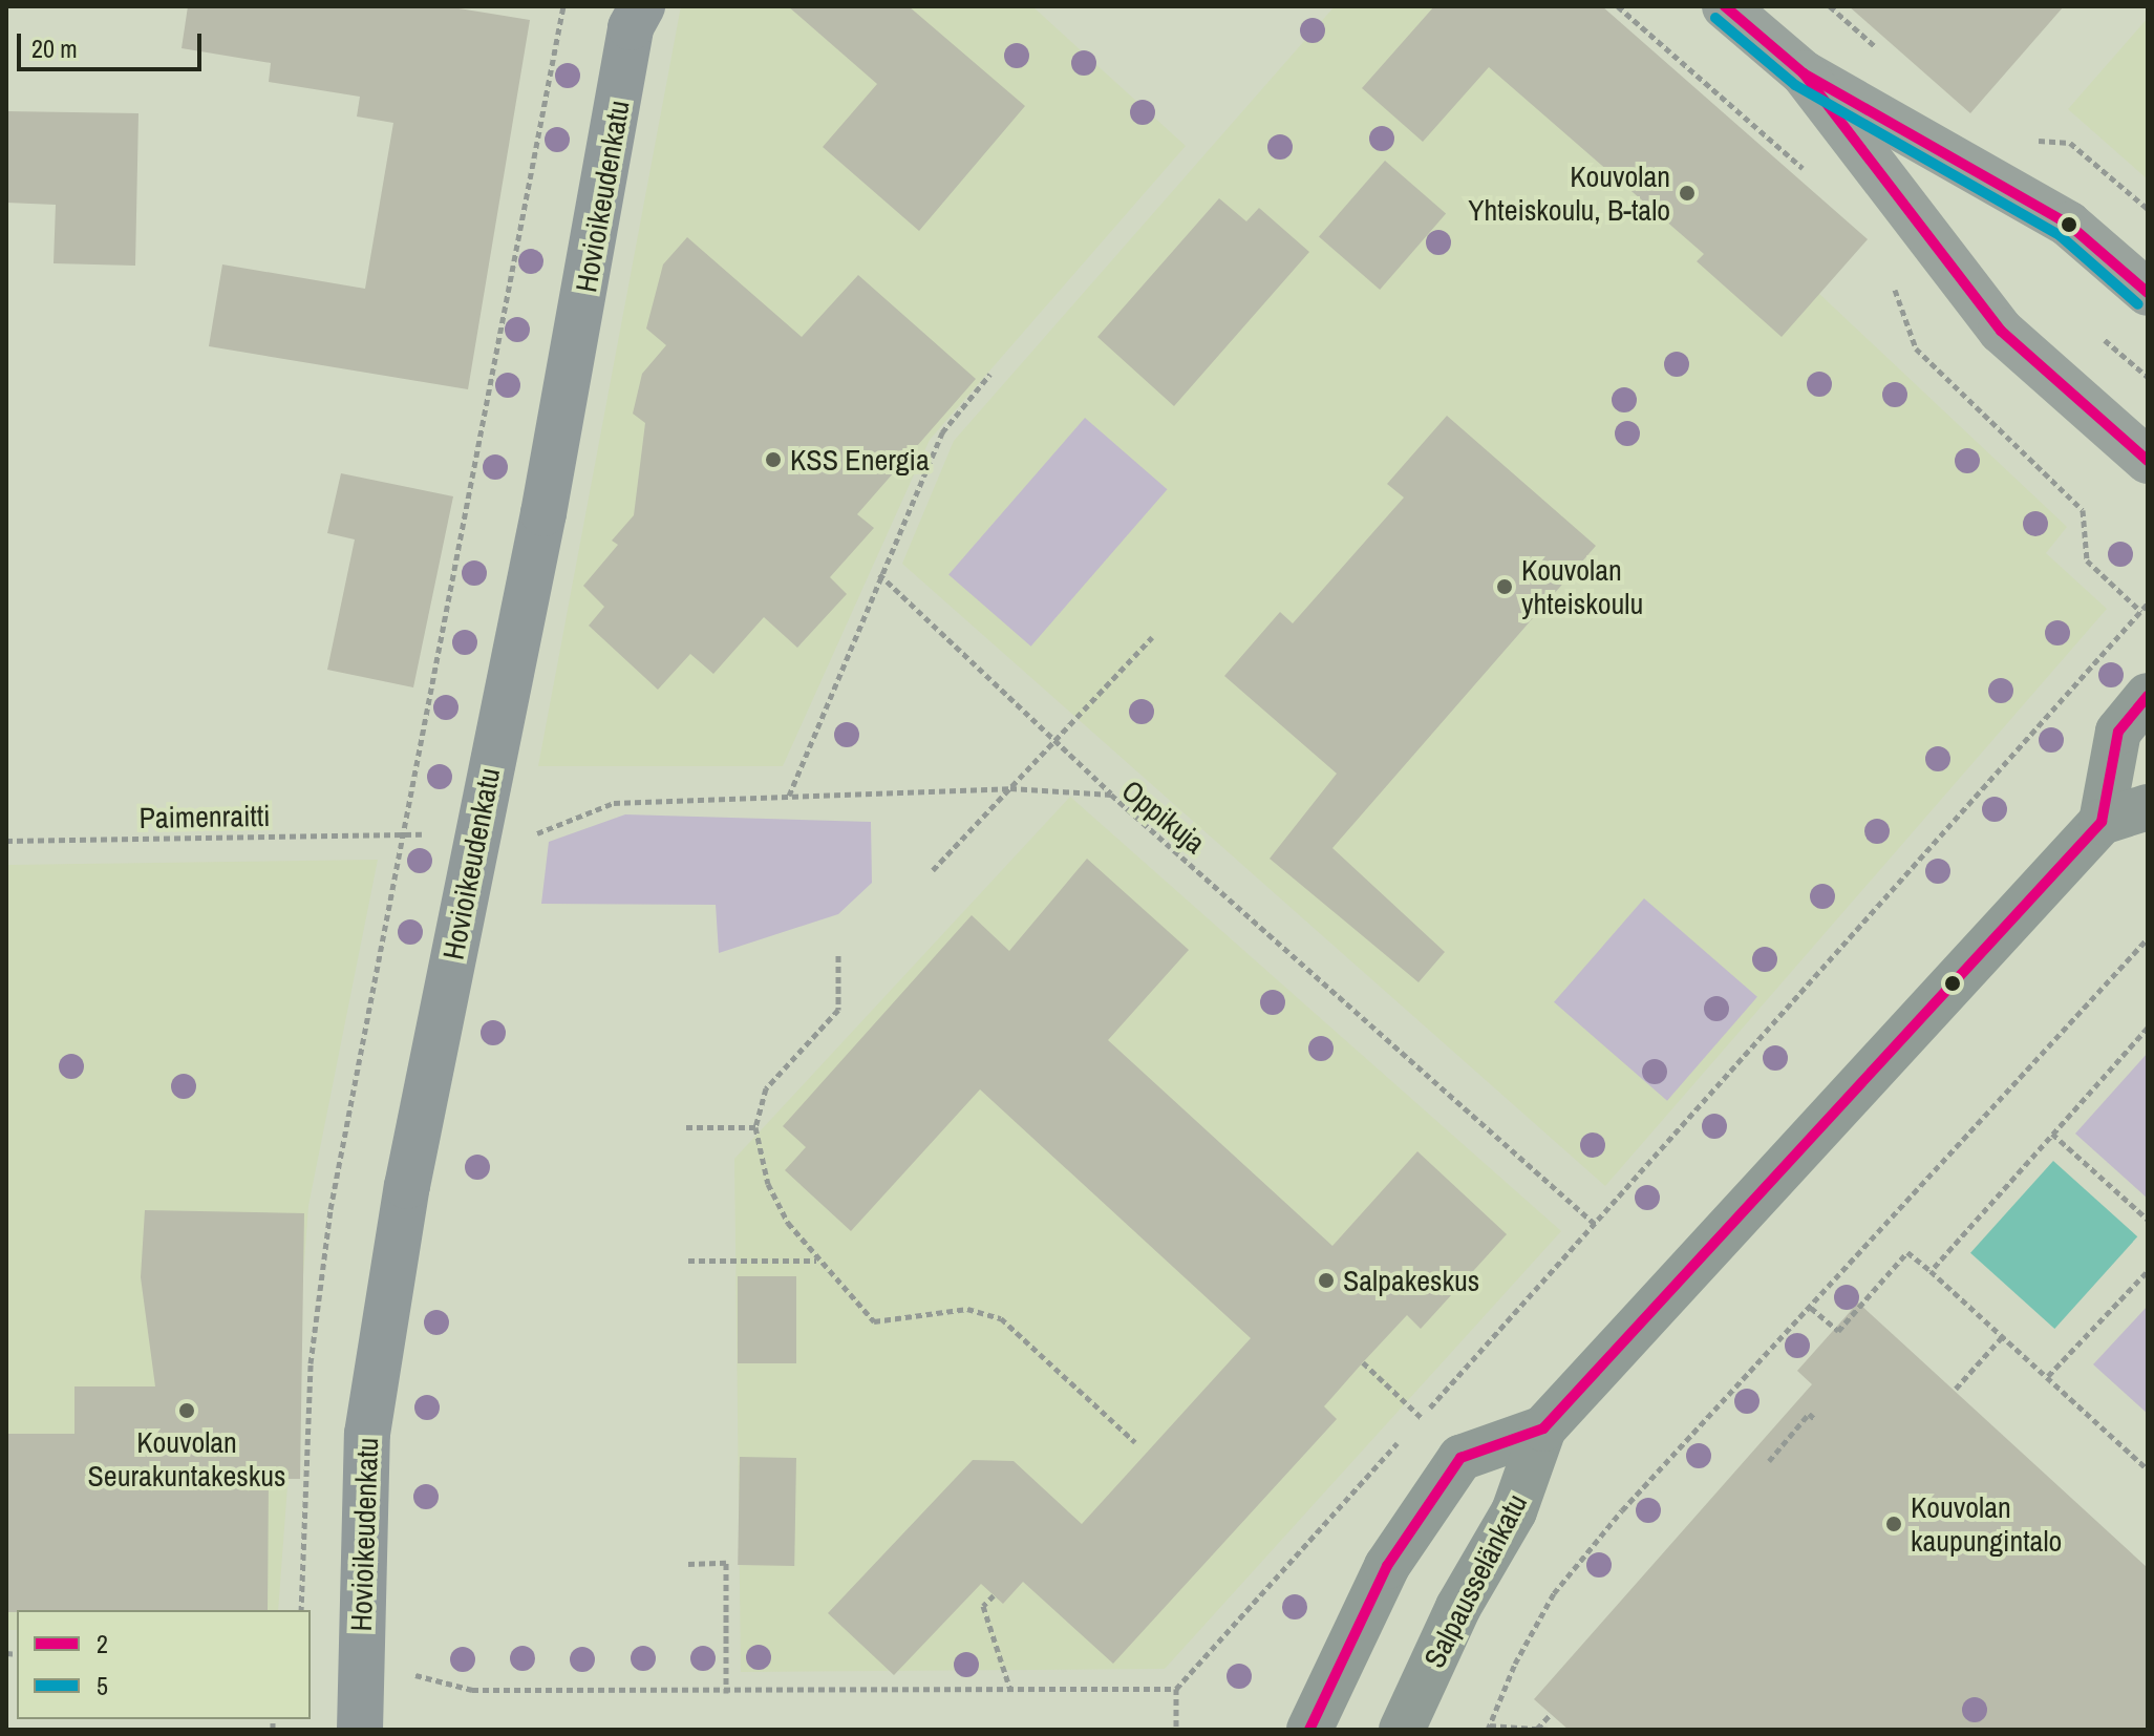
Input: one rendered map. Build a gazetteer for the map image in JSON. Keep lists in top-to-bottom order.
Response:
{
  "streets": {
    "main road": ["Salpausselänkatu"],
    "street": ["Hovioikeudenkatu"],
    "path": ["Paimenraitti", "Oppikuja"]
  },
  "crossings": [
    ["Hovioikeudenkatu", "Oppikuja"]
  ],
  "places": [
    "Kouvolan Yhteiskoulu, B-talo",
    "KSS Energia",
    "Kouvolan yhteiskoulu",
    "Salpakeskus",
    "Kouvolan Seurakuntakeskus",
    "Kouvolan kaupungintalo"
  ],
  "lines": ["transit line 2", "transit line 5"],
  "legend": ["2", "5"],
  "scale_bar": "20 m"
}
